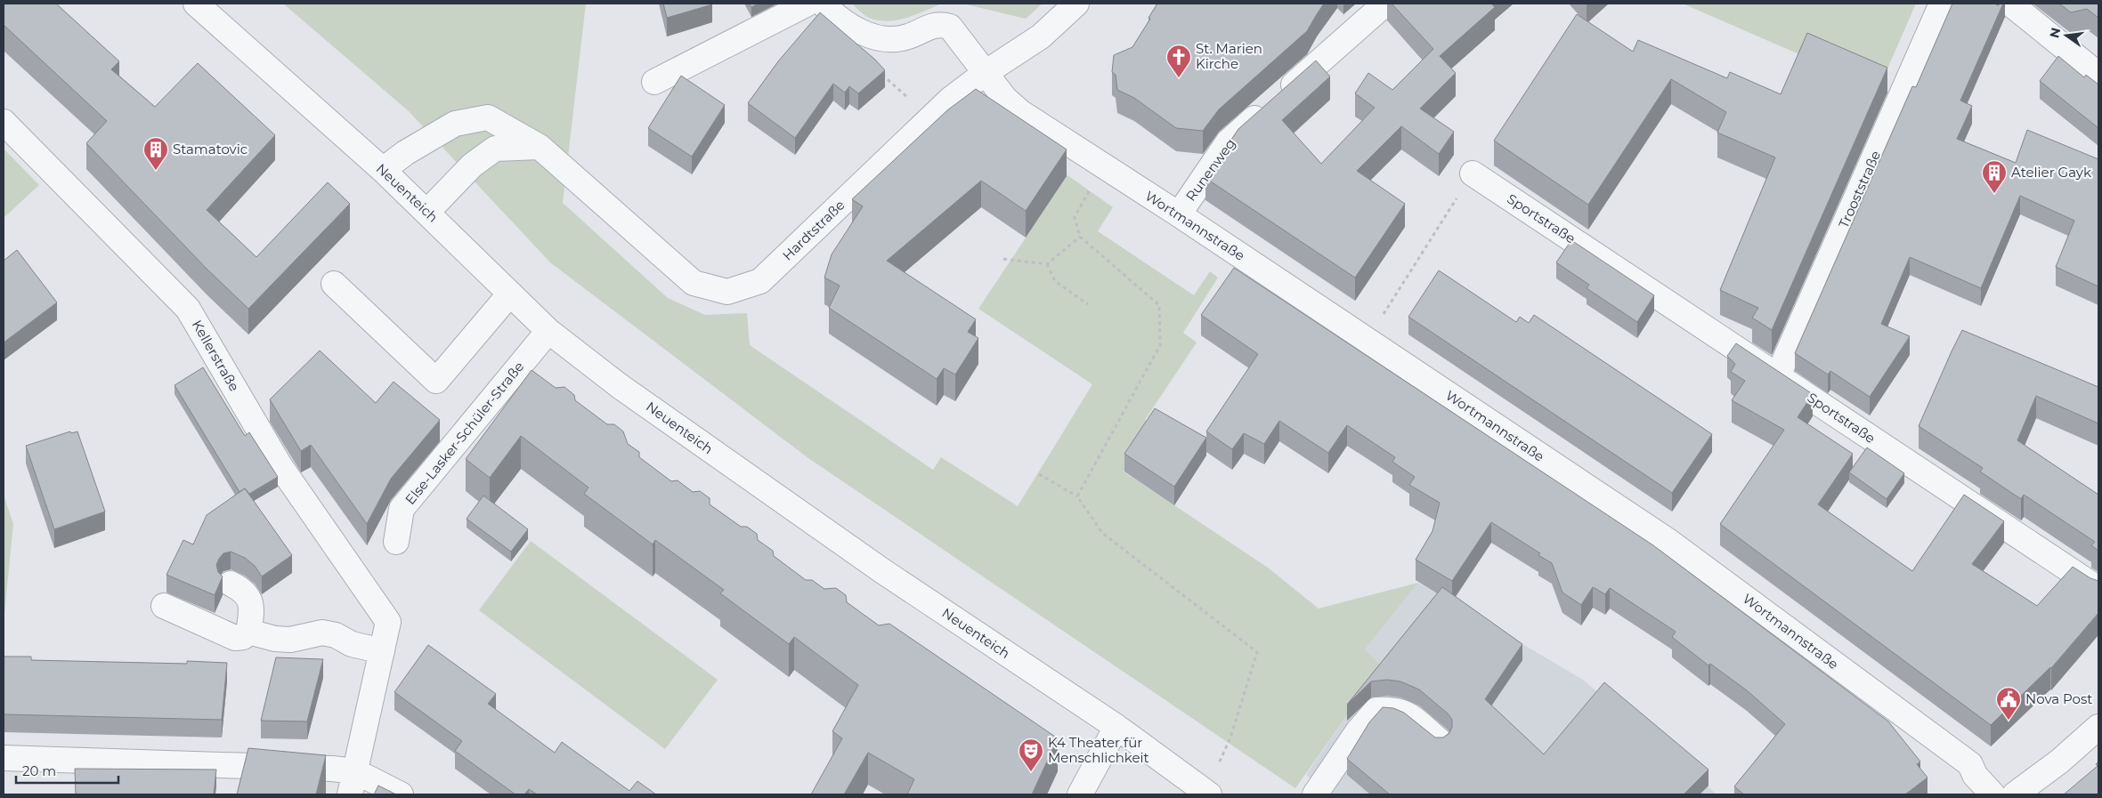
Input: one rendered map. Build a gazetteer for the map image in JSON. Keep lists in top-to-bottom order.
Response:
{
  "streets": {
    "street": [
      "Runenweg",
      "Trooststraße",
      "Neuenteich",
      "Sportstraße",
      "Wortmannstraße",
      "Hardtstraße",
      "Kellerstraße",
      "Else-Lasker-Schüler-Straße"
    ]
  },
  "crossings": [
    ["Runenweg", "Wortmannstraße"],
    ["Trooststraße", "Sportstraße"],
    ["Neuenteich", "Hardtstraße"],
    ["Neuenteich", "Else-Lasker-Schüler-Straße"],
    ["Wortmannstraße", "Hardtstraße"]
  ],
  "places": {
    "church": ["St. Marien Kirche"],
    "building": ["Stamatovic", "Atelier Gayk"],
    "public building": ["Nova Post"],
    "theatre": ["K4 Theater für Menschlichkeit"]
  },
  "scale_bar": "20 m",
  "north": "left"
}
